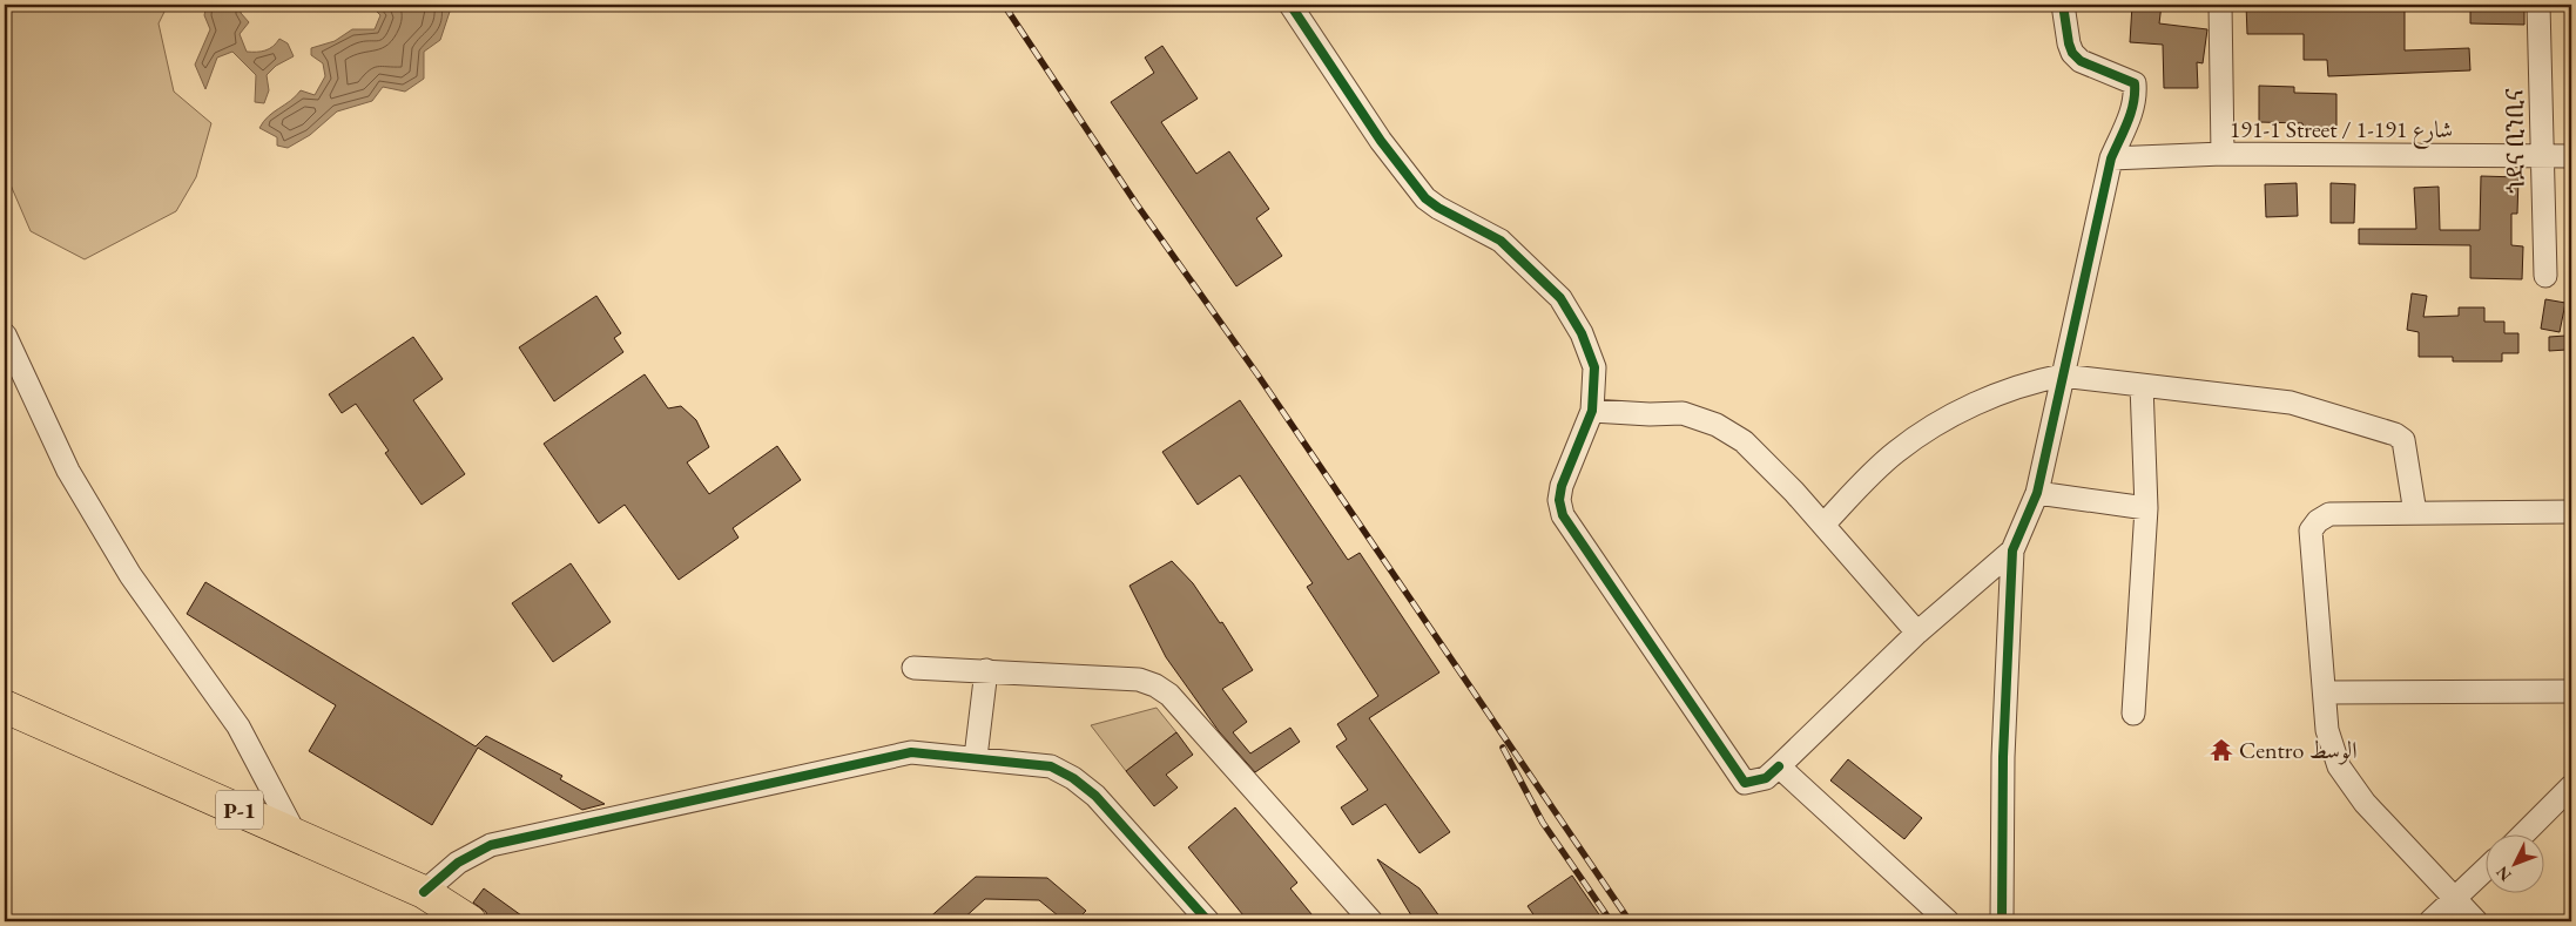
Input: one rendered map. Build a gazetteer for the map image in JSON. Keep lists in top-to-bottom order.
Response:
{
  "streets": {
    "highway": ["P-1"],
    "street": ["191-1 Street / شارع 191-1", "ጎደና ቢንቢና"]
  },
  "crossings": [
    ["191-1 Street / شارع 191-1", "ጎደና ቢንቢና"]
  ],
  "places": {
    "temple": ["Centro الوسط"]
  },
  "north": "bottom left"
}
